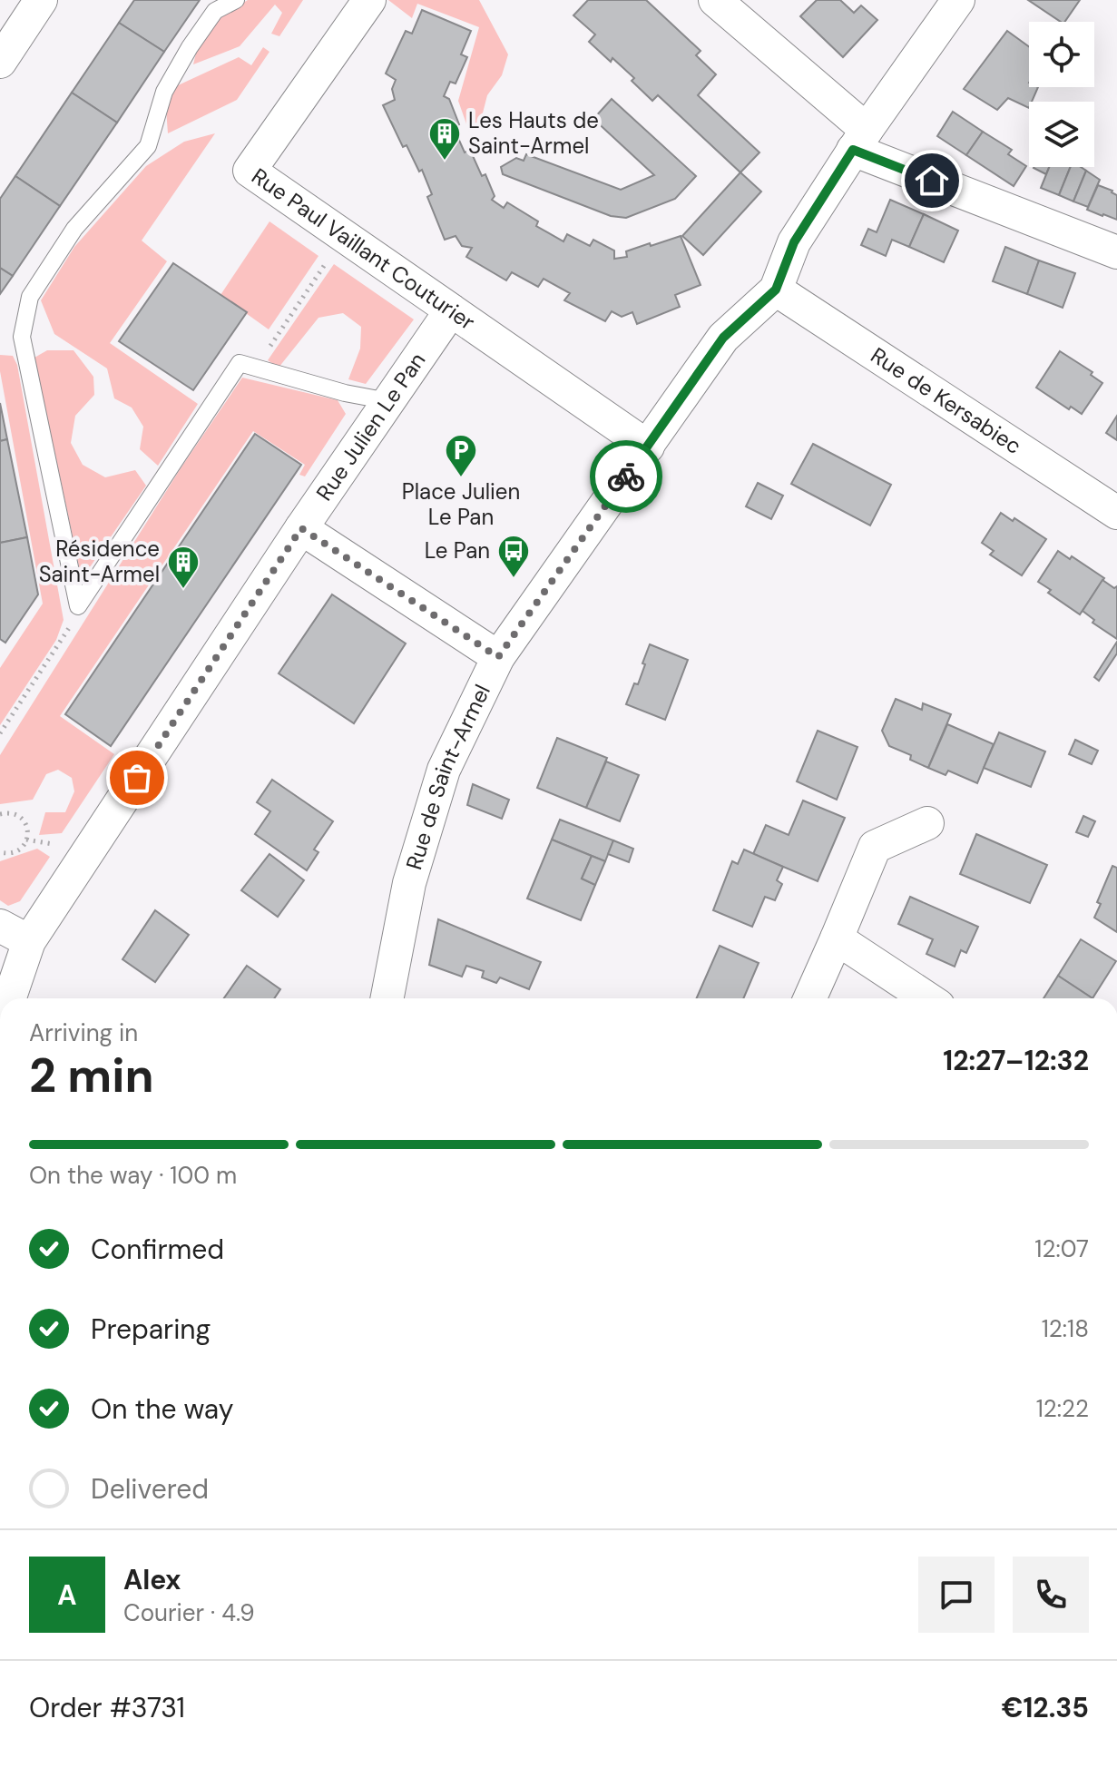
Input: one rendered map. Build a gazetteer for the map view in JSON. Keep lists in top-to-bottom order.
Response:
{
  "streets": {
    "street": [
      "Rue Paul Vaillant Couturier",
      "Rue de Kersabiec",
      "Rue Julien Le Pan",
      "Rue de Saint-Armel"
    ]
  },
  "crossings": [
    ["Rue Paul Vaillant Couturier", "Rue Julien Le Pan"],
    ["Rue Paul Vaillant Couturier", "Rue de Saint-Armel"],
    ["Rue de Kersabiec", "Rue de Saint-Armel"]
  ],
  "places": {
    "building": ["Les Hauts de Saint-Armel", "Résidence Saint-Armel"],
    "parking": ["Place Julien Le Pan"],
    "bus stop": ["Le Pan"]
  },
  "page": {
    "heading": ["2 min", "Arriving in", "12:27–12:32"],
    "panel": [
      "Alex",
      "Courier · 4.9",
      "Order #3731",
      "€12.35"
    ],
    "bar": "On the way · 100 m",
    "list": [
      ["Confirmed", "12:07"],
      ["Preparing", "12:18"],
      ["On the way", "12:22"],
      "Delivered"
    ],
    "round": "A"
  }
}
